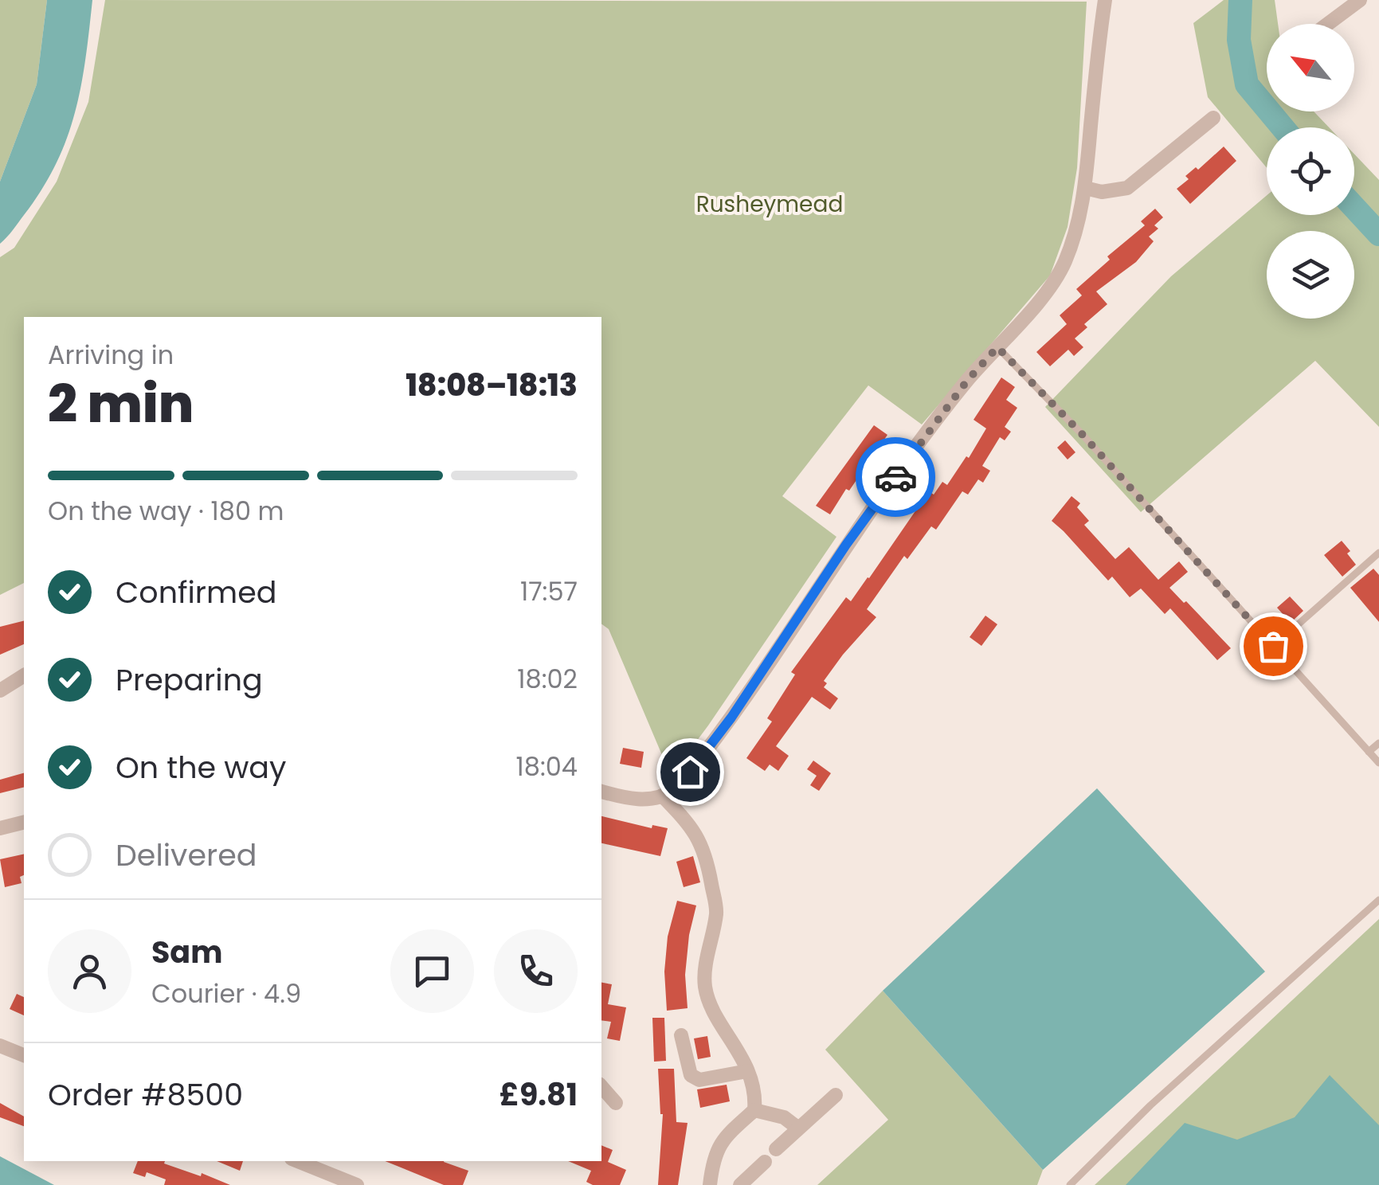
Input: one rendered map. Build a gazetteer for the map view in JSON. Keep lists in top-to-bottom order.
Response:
{
  "parks": ["Rusheymead"],
  "north": "top left",
  "page": {
    "heading": ["2 min", "Arriving in", "18:08–18:13"],
    "panel": [
      "Sam",
      "Courier · 4.9",
      "Order #8500",
      "£9.81"
    ],
    "bar": "On the way · 180 m",
    "list": [
      ["Confirmed", "17:57"],
      ["Preparing", "18:02"],
      ["On the way", "18:04"],
      "Delivered"
    ]
  }
}
